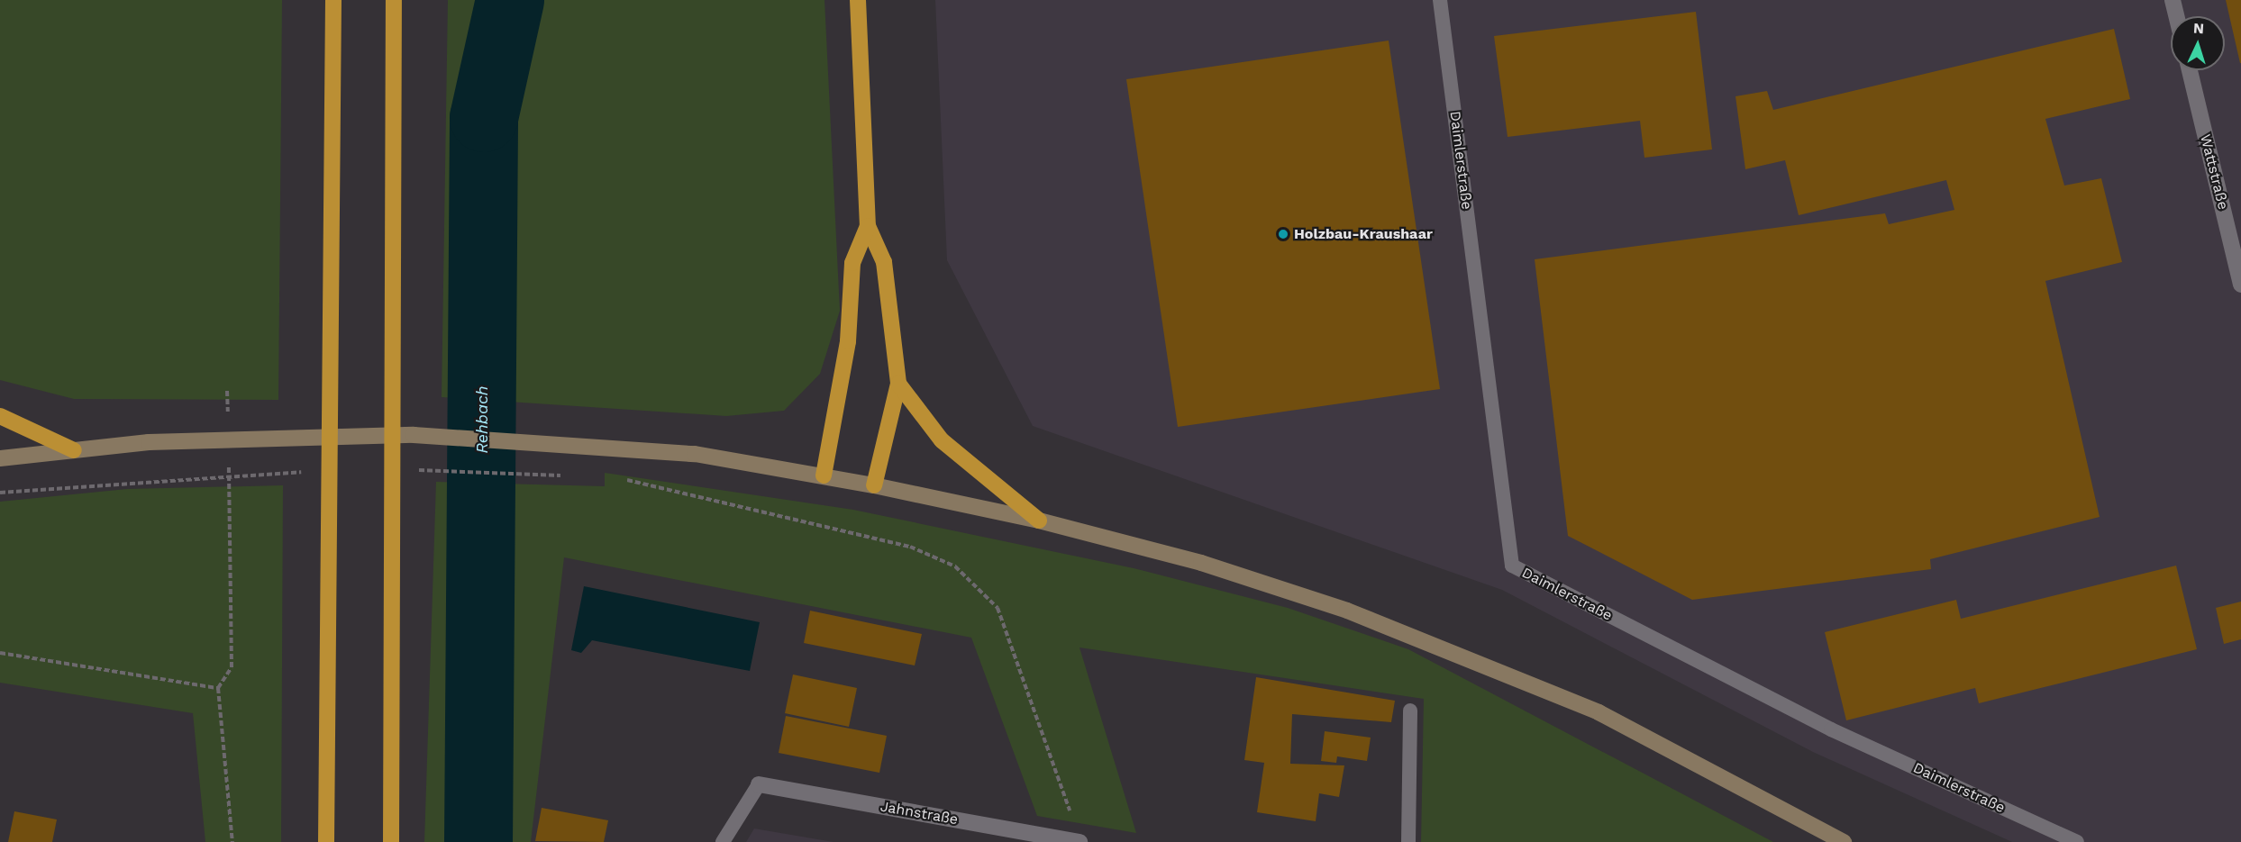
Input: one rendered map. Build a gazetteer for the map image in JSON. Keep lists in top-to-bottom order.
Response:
{
  "streets": {
    "street": ["Wattstraße", "Jahnstraße"],
    "lane": ["Daimlerstraße"]
  },
  "water": ["Rehbach"],
  "places": ["Holzbau-Kraushaar"],
  "north": "top"
}
